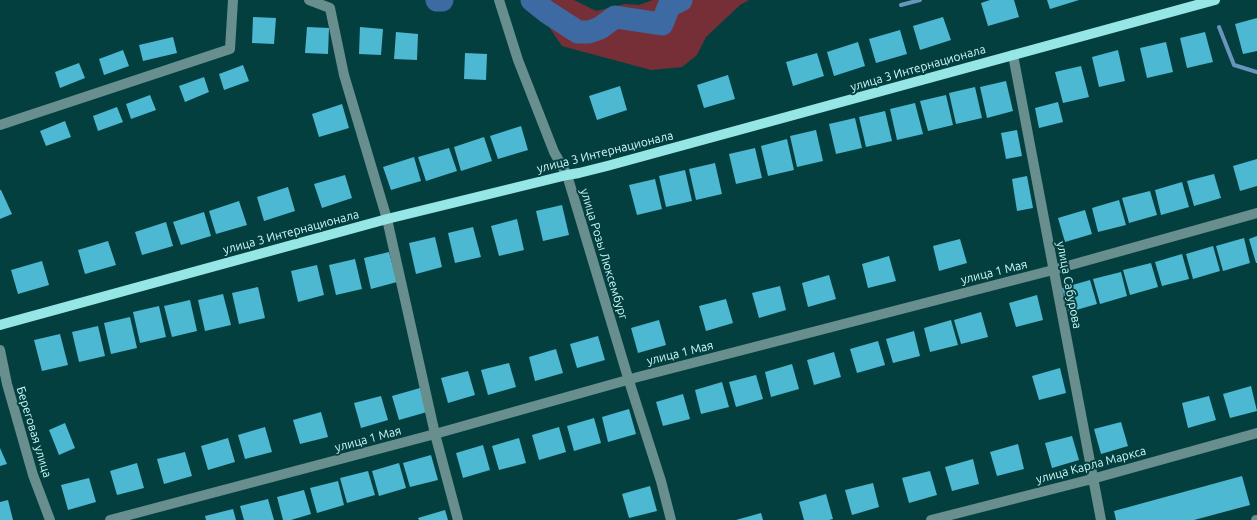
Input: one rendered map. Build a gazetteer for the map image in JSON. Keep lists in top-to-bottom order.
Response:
{
  "streets": {
    "main road": ["улица 3 Интернационала"],
    "street": [
      "улица Розы Люксембург",
      "улица 1 Мая",
      "улица Сабурова",
      "Береговая улица",
      "улица Карла Маркса"
    ]
  },
  "crossings": [
    ["улица 3 Интернационала", "улица Розы Люксембург"],
    ["улица 3 Интернационала", "улица Сабурова"],
    ["улица Розы Люксембург", "улица 1 Мая"],
    ["улица 1 Мая", "улица Сабурова"],
    ["улица Сабурова", "улица Карла Маркса"]
  ]
}
